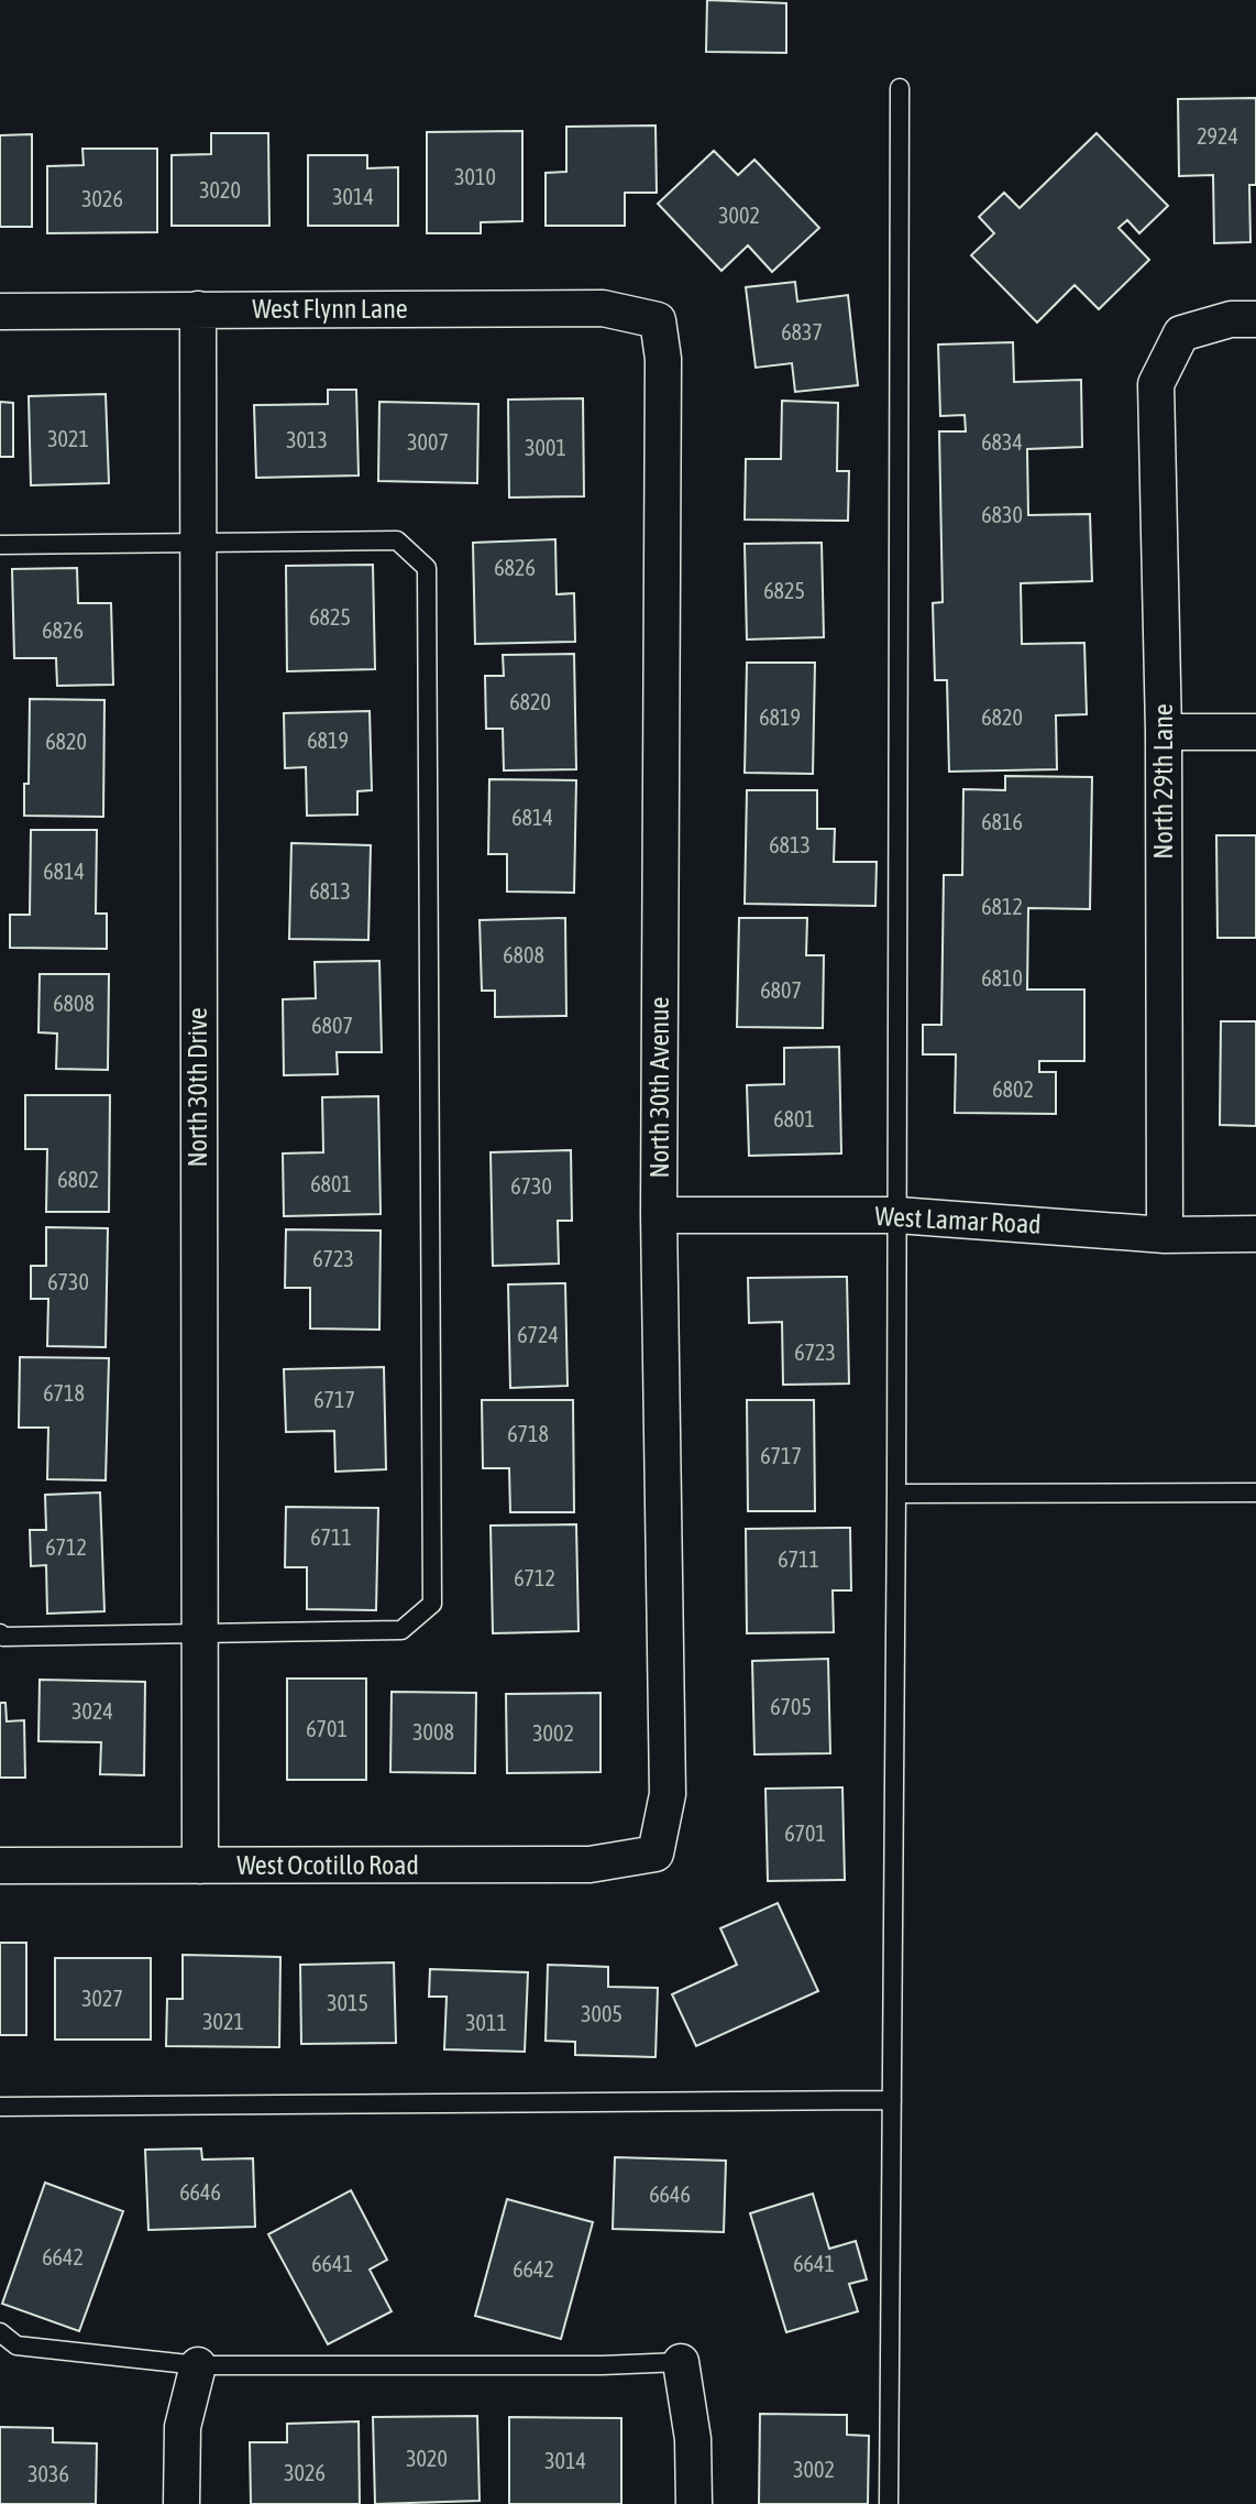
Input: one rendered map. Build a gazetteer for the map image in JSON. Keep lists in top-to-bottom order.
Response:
{
  "streets": {
    "street": [
      "West Flynn Lane",
      "North 29th Lane",
      "North 30th Drive",
      "North 30th Avenue",
      "West Lamar Road",
      "West Ocotillo Road"
    ]
  },
  "crossings": [
    ["West Flynn Lane", "North 30th Drive"],
    ["West Flynn Lane", "North 30th Avenue"],
    ["North 29th Lane", "West Lamar Road"],
    ["North 30th Drive", "West Ocotillo Road"],
    ["North 30th Avenue", "West Lamar Road"],
    ["North 30th Avenue", "West Ocotillo Road"]
  ],
  "house_numbers": [
    "2924",
    "3010",
    "3020",
    "3014",
    "3026",
    "3002",
    "6837",
    "3021",
    "3013",
    "3007",
    "6834",
    "3001",
    "6830",
    "6826",
    "6825",
    "6825",
    "6826",
    "6820",
    "6819",
    "6820",
    "6819",
    "6820",
    "6814",
    "6816",
    "6813",
    "6814",
    "6813",
    "6812",
    "6808",
    "6810",
    "6807",
    "6808",
    "6807",
    "6802",
    "6801",
    "6802",
    "6801",
    "6730",
    "6723",
    "6730",
    "6724",
    "6723",
    "6718",
    "6717",
    "6718",
    "6717",
    "6711",
    "6712",
    "6711",
    "6712",
    "6705",
    "3024",
    "6701",
    "3008",
    "3002",
    "6701",
    "3027",
    "3015",
    "3005",
    "3021",
    "3011",
    "6646",
    "6646",
    "6642",
    "6641",
    "6641",
    "6642",
    "3020",
    "3014",
    "3002",
    "3026",
    "3036"
  ]
}
